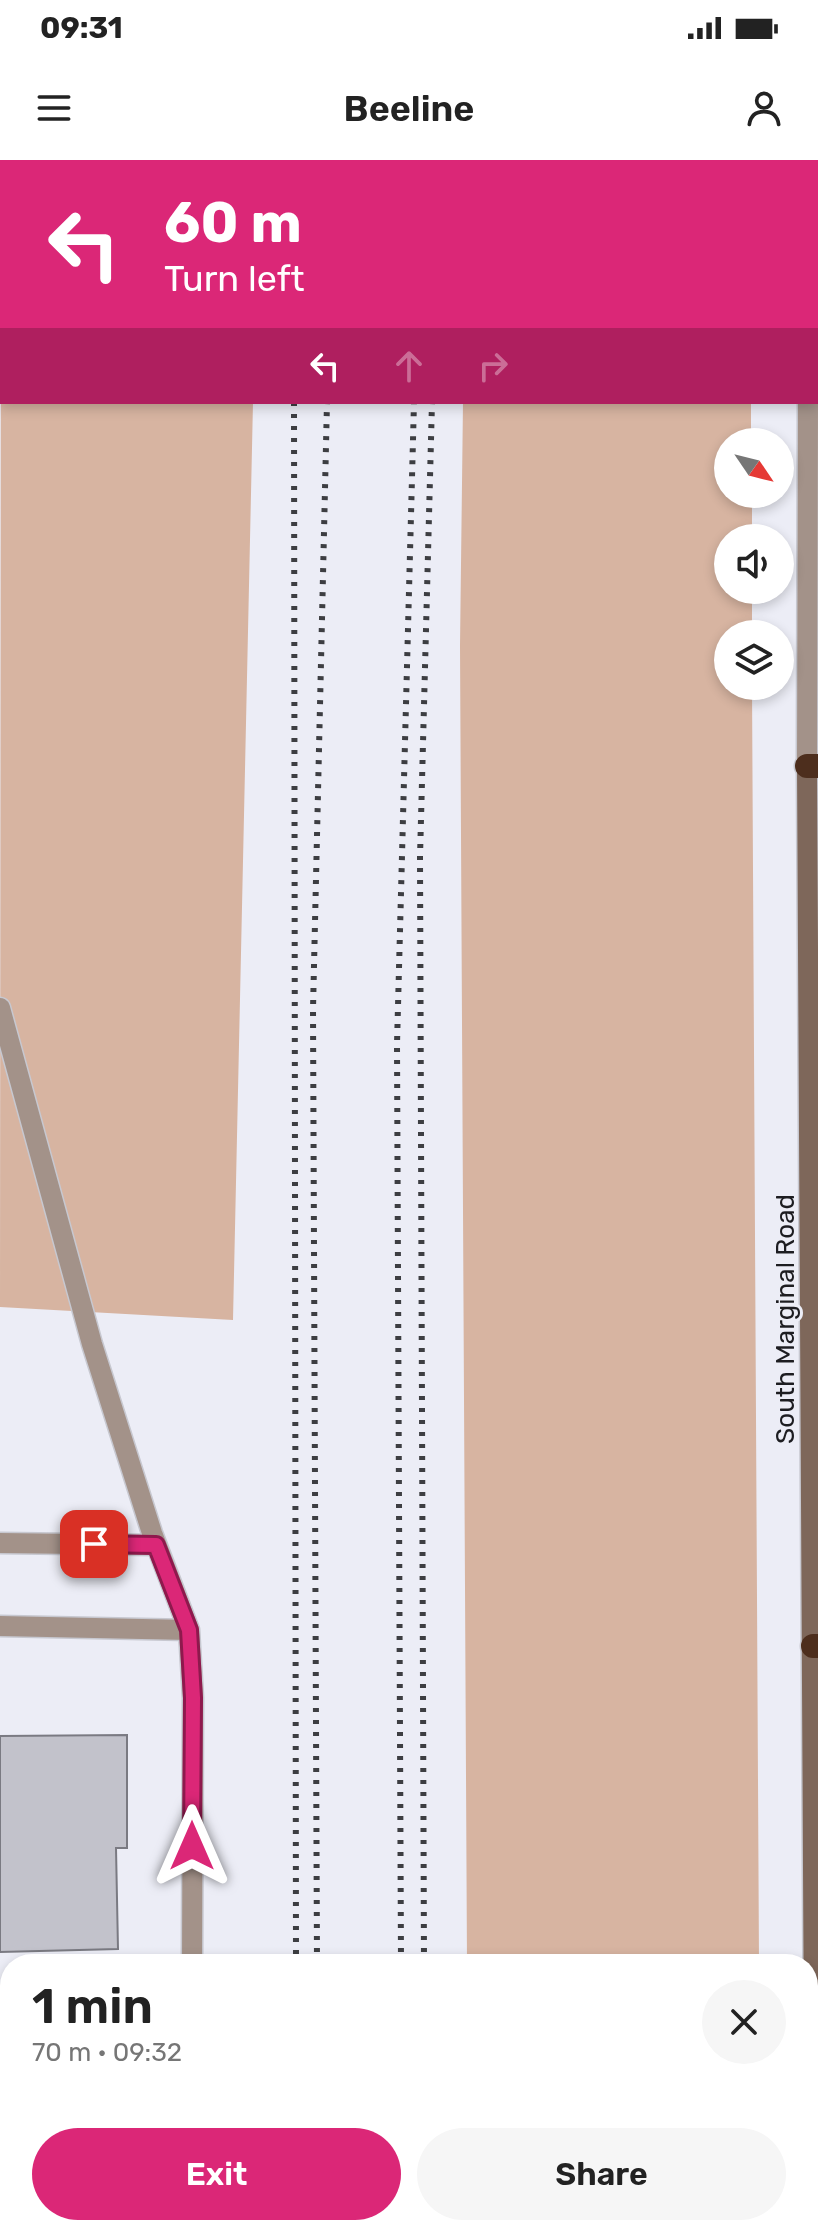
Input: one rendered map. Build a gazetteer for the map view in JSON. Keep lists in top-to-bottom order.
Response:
{
  "streets": {
    "street": ["South Marginal Road"]
  },
  "north": "bottom right",
  "page": {
    "status": "09:31",
    "header": "Beeline",
    "turn": ["60 m", "Turn left"],
    "heading": ["1 min", "70 m · 09:32"],
    "buttons": ["Exit", "Share"]
  }
}
